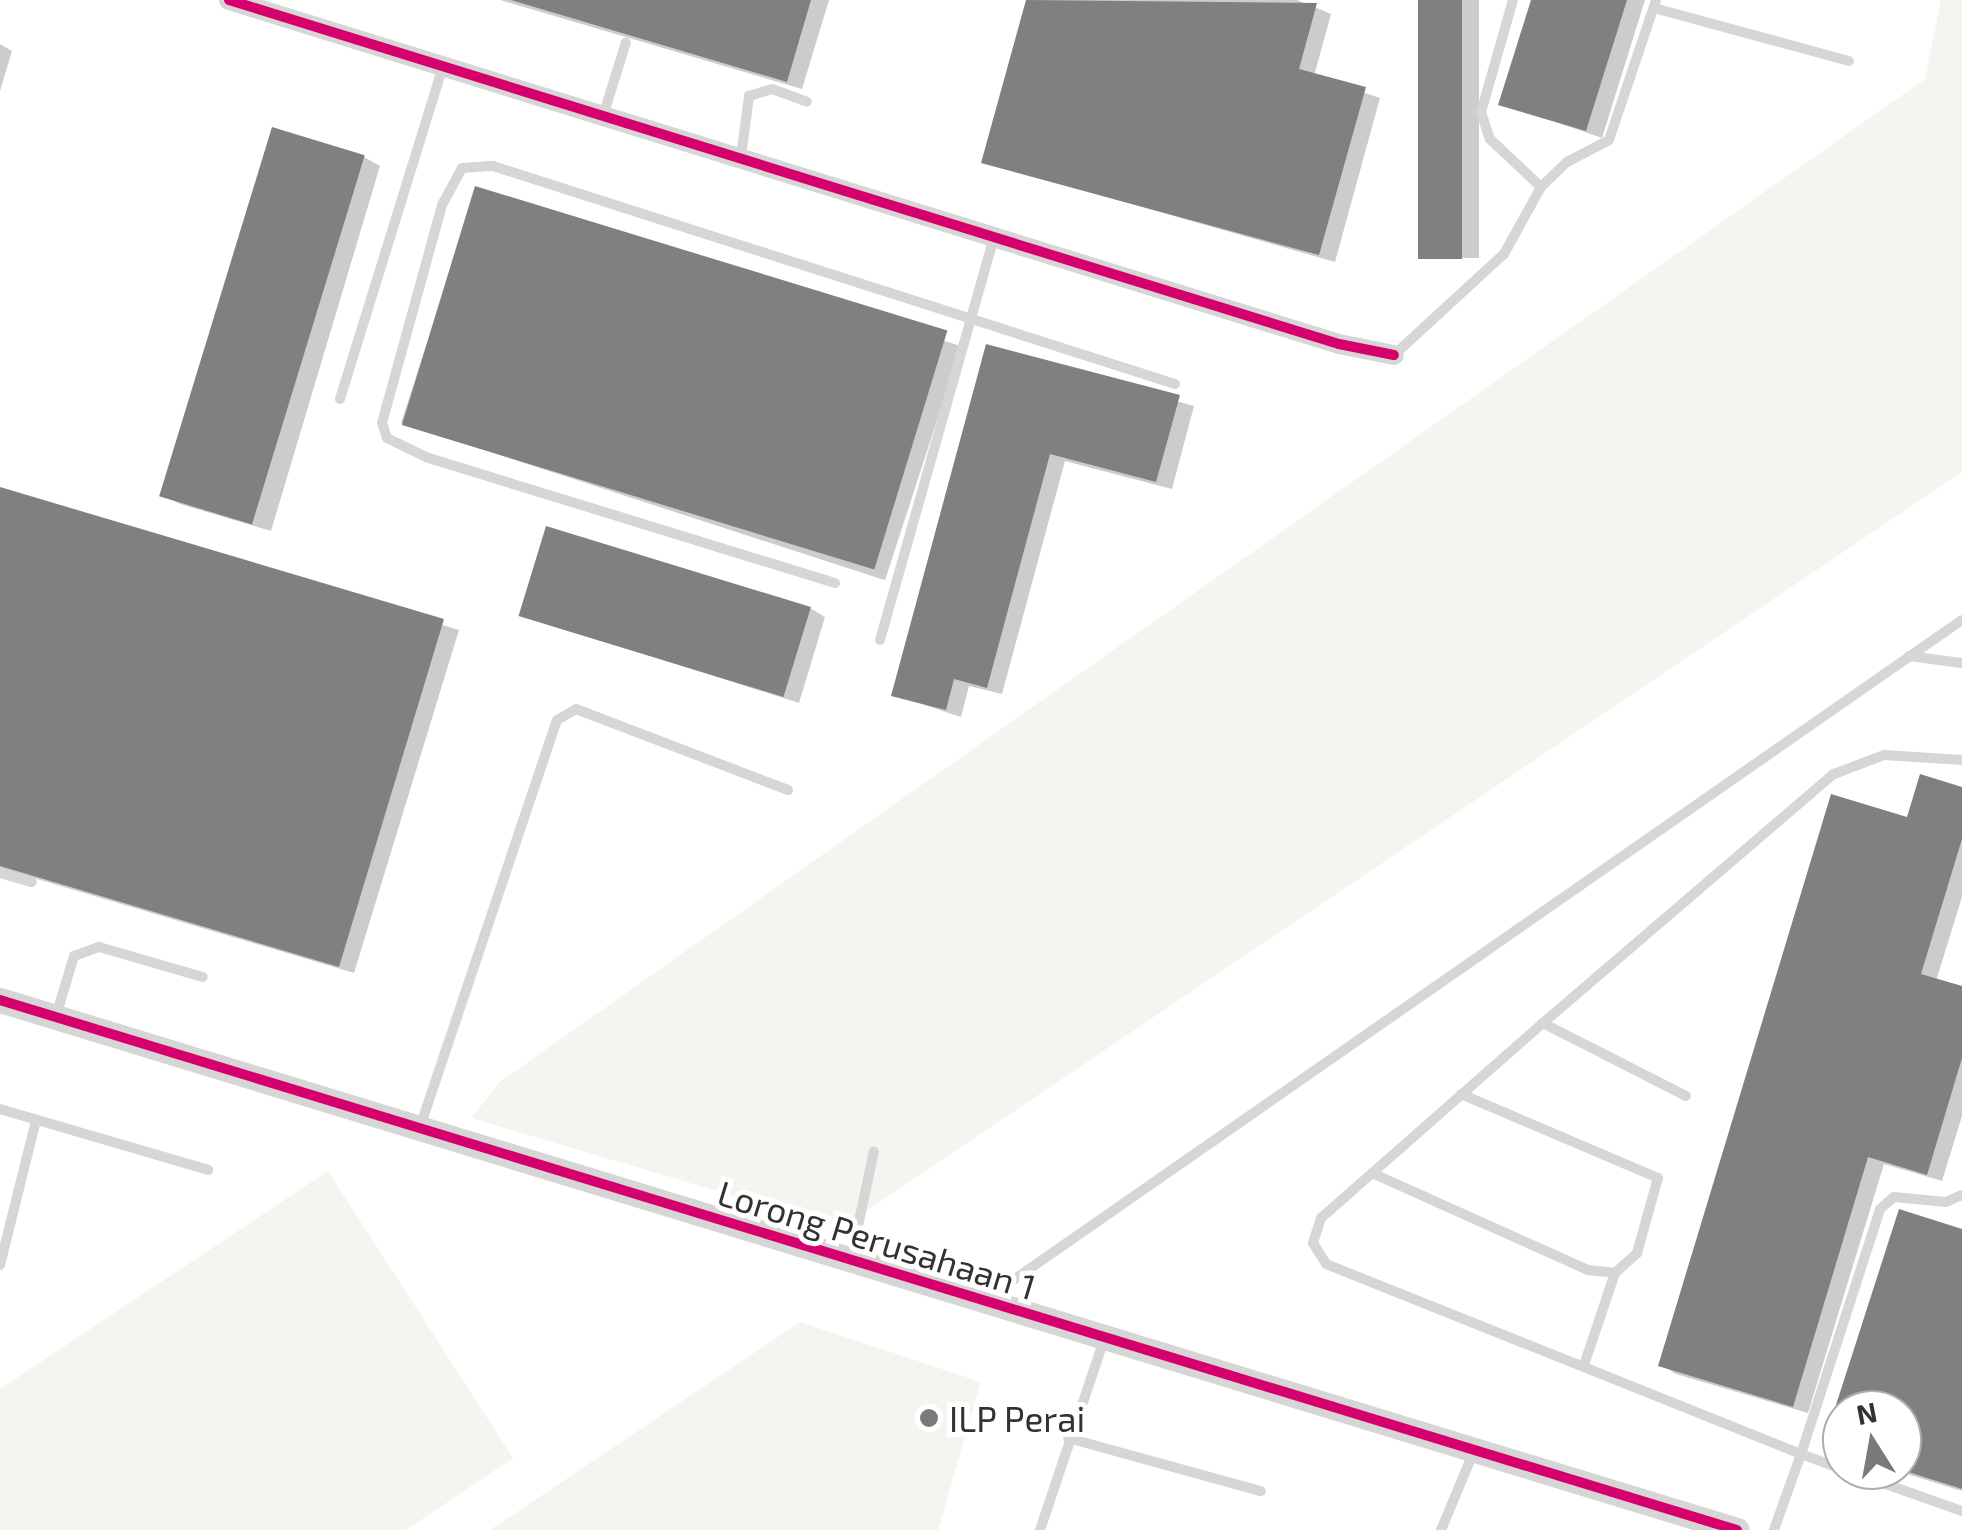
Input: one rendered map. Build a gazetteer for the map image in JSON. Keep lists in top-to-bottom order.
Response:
{
  "streets": {
    "street": ["Lorong Perusahaan 1"]
  },
  "places": ["ILP Perai"],
  "north": "top"
}
